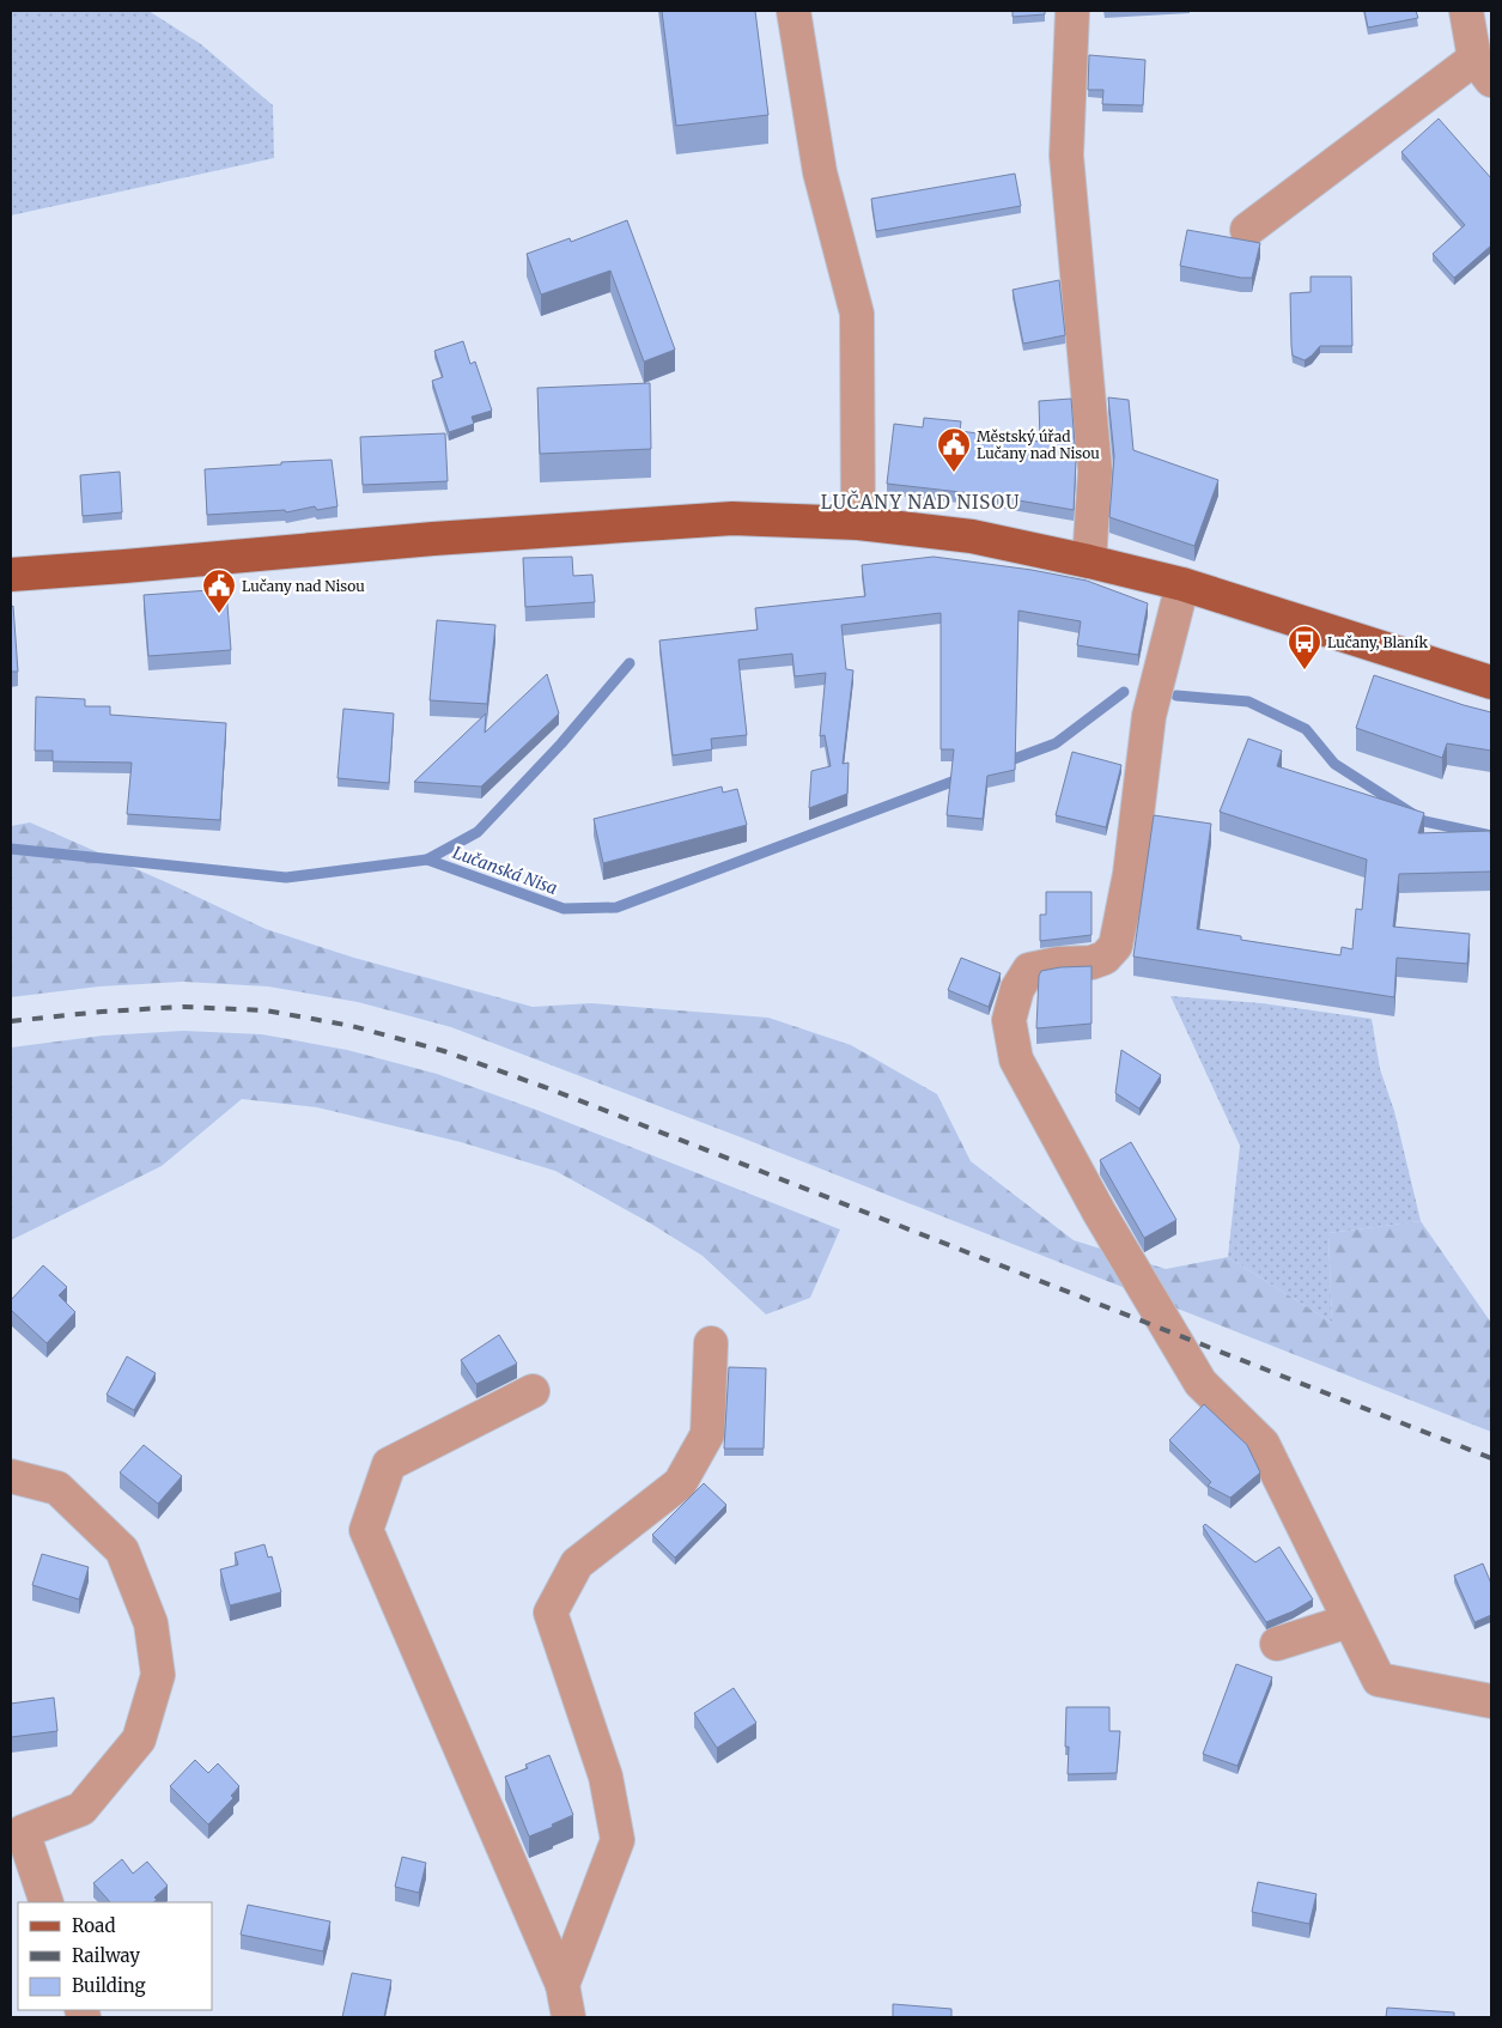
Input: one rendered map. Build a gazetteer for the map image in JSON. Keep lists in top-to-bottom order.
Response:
{
  "districts": ["LUČANY NAD NISOU"],
  "water": ["Lučanská Nisa"],
  "places": {
    "public building": ["Městský úřad Lučany nad Nisou", "Lučany nad Nisou"],
    "bus stop": ["Lučany, Blaník"]
  },
  "legend": ["Road", "Railway", "Building"]
}
